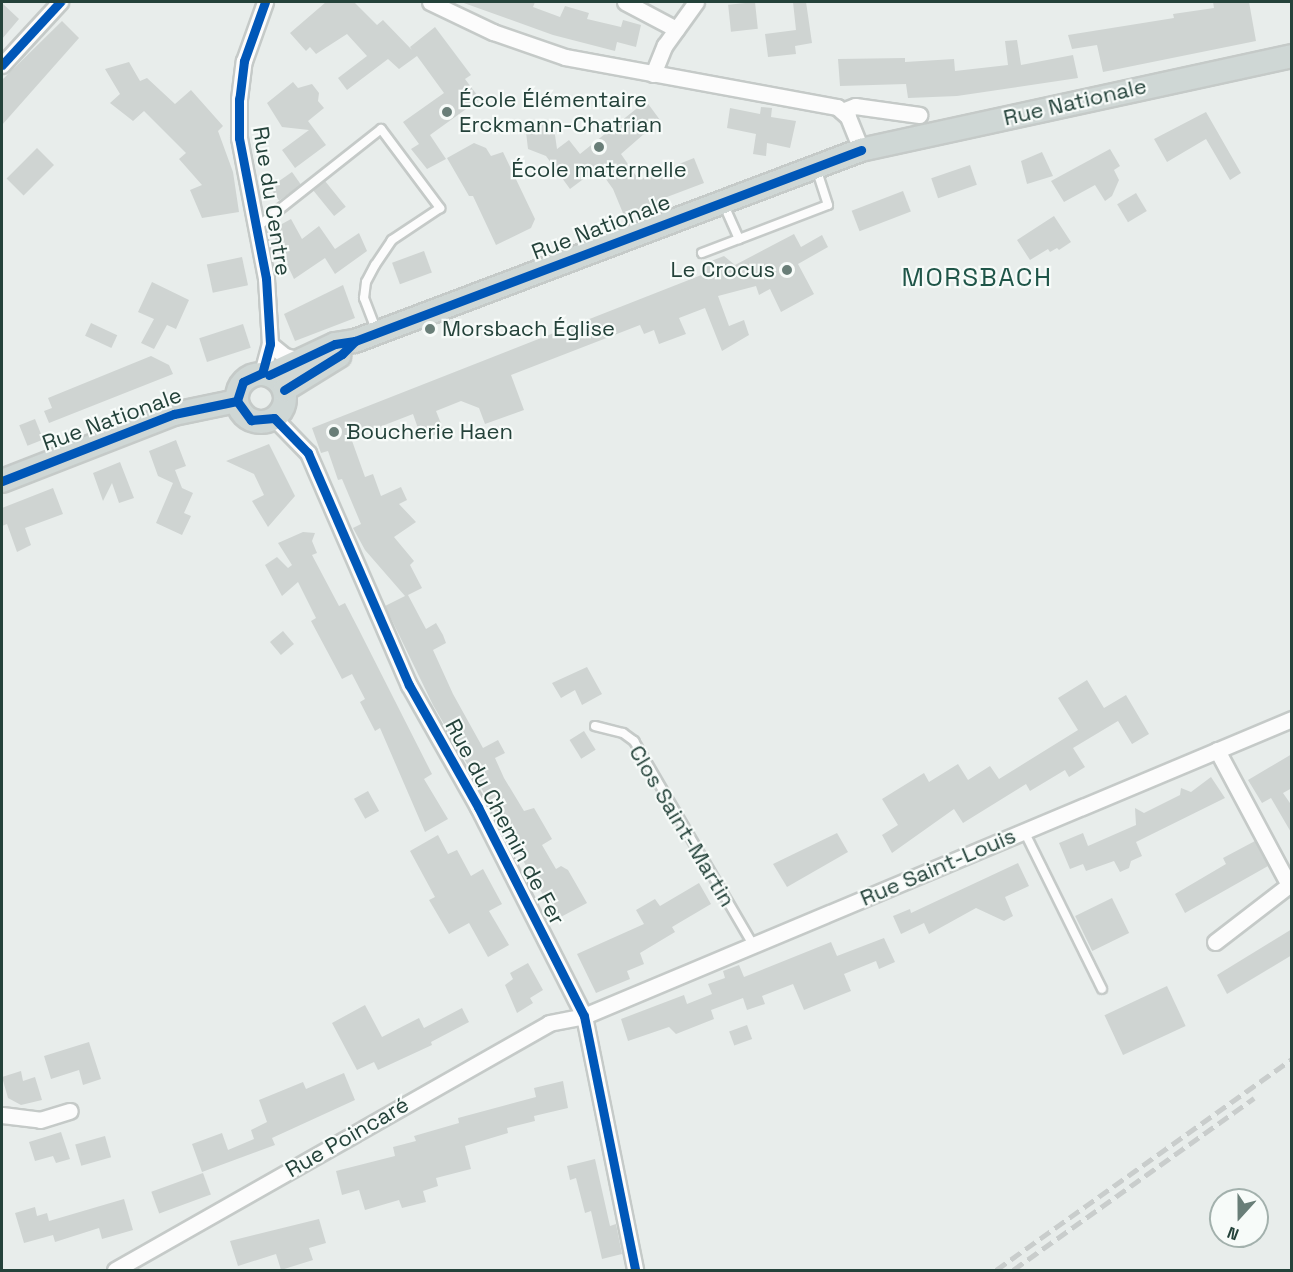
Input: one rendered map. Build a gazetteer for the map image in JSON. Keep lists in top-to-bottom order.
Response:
{
  "streets": {
    "main road": ["Rue Nationale"],
    "street": [
      "Rue du Centre",
      "Rue du Chemin de Fer",
      "Rue Saint-Louis",
      "Rue Poincaré"
    ],
    "lane": ["Clos Saint-Martin"]
  },
  "crossings": [
    ["Rue Nationale", "Rue du Centre"],
    ["Rue Nationale", "Rue du Chemin de Fer"],
    ["Rue du Centre", "Rue du Chemin de Fer"],
    ["Rue du Chemin de Fer", "Rue Saint-Louis"],
    ["Rue du Chemin de Fer", "Rue Poincaré"],
    ["Clos Saint-Martin", "Rue Saint-Louis"],
    ["Rue Saint-Louis", "Rue Poincaré"]
  ],
  "districts": ["MORSBACH"],
  "places": [
    "École Élémentaire Erckmann-Chatrian",
    "École maternelle",
    "Le Crocus",
    "Morsbach Église",
    "Boucherie Haen"
  ],
  "north": "bottom"
}
